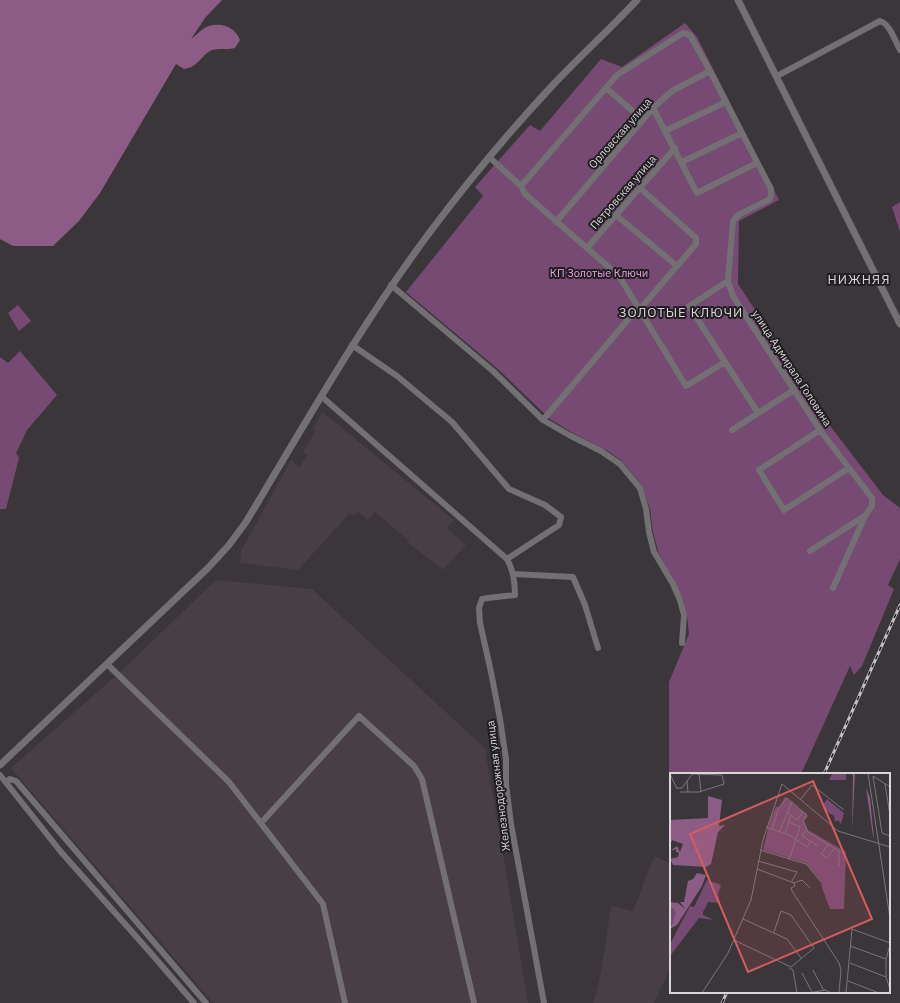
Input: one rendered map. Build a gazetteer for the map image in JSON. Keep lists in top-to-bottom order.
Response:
{
  "streets": {
    "street": [
      "Орловская улица",
      "Петровская улица",
      "улица Адмирала Головина",
      "Железнодорожная улица"
    ]
  },
  "crossings": [
    ["Орловская улица", "улица Адмирала Головина"]
  ],
  "districts": ["НИЖНЯЯ", "ЗОЛОТЫЕ КЛЮЧИ"],
  "parks": ["КП Золотые Ключи"]
}
